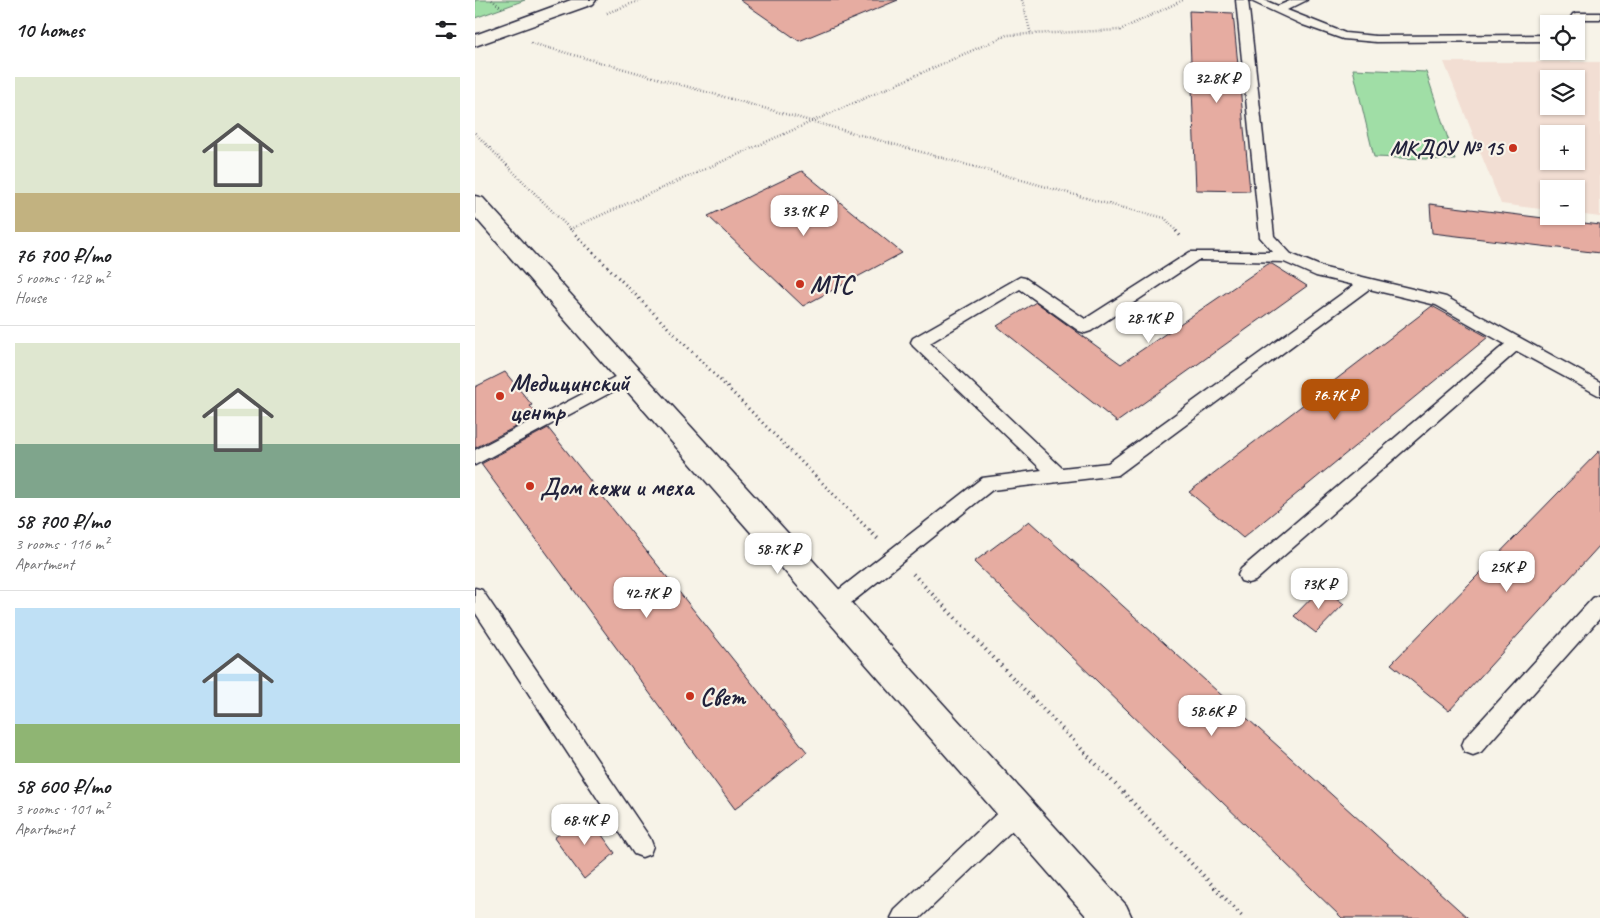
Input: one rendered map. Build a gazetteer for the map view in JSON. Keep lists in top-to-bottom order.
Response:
{
  "places": [
    "МКДОУ № 15",
    "МТС",
    "Медицинский центр",
    "Дом кожи и меха",
    "Свет"
  ],
  "page": {
    "heading": "10 homes",
    "map_buttons": ["+", "−"],
    "list": [
      {
        "name": "76 700 ₽/mo",
        "note": "5 rooms · 128 m² · House"
      },
      {
        "name": "58 700 ₽/mo",
        "note": "3 rooms · 116 m² · Apartment"
      },
      {
        "name": "58 600 ₽/mo",
        "note": "3 rooms · 101 m² · Apartment"
      }
    ],
    "price": [
      "32.8K ₽",
      "33.9K ₽",
      "28.1K ₽",
      "76.7K ₽",
      "58.7K ₽",
      "25K ₽",
      "73K ₽",
      "42.7K ₽",
      "58.6K ₽",
      "68.4K ₽"
    ]
  }
}
